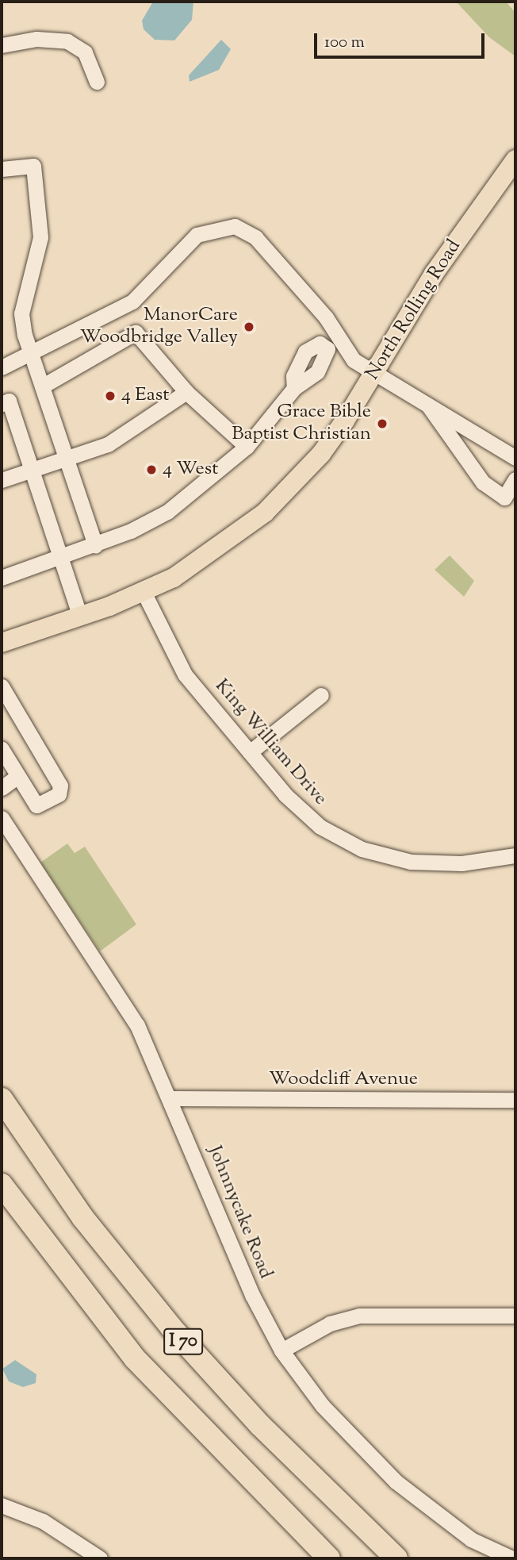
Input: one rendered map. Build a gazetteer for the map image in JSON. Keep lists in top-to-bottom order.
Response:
{
  "streets": {
    "highway": ["I 70"],
    "main road": ["North Rolling Road"],
    "street": ["King William Drive", "Woodcliff Avenue", "Johnnycake Road"]
  },
  "crossings": [
    ["North Rolling Road", "King William Drive"],
    ["Woodcliff Avenue", "Johnnycake Road"]
  ],
  "places": [
    "ManorCare Woodbridge Valley",
    "4 East",
    "Grace Bible Baptist Christian",
    "4 West"
  ],
  "scale_bar": "100 m"
}
